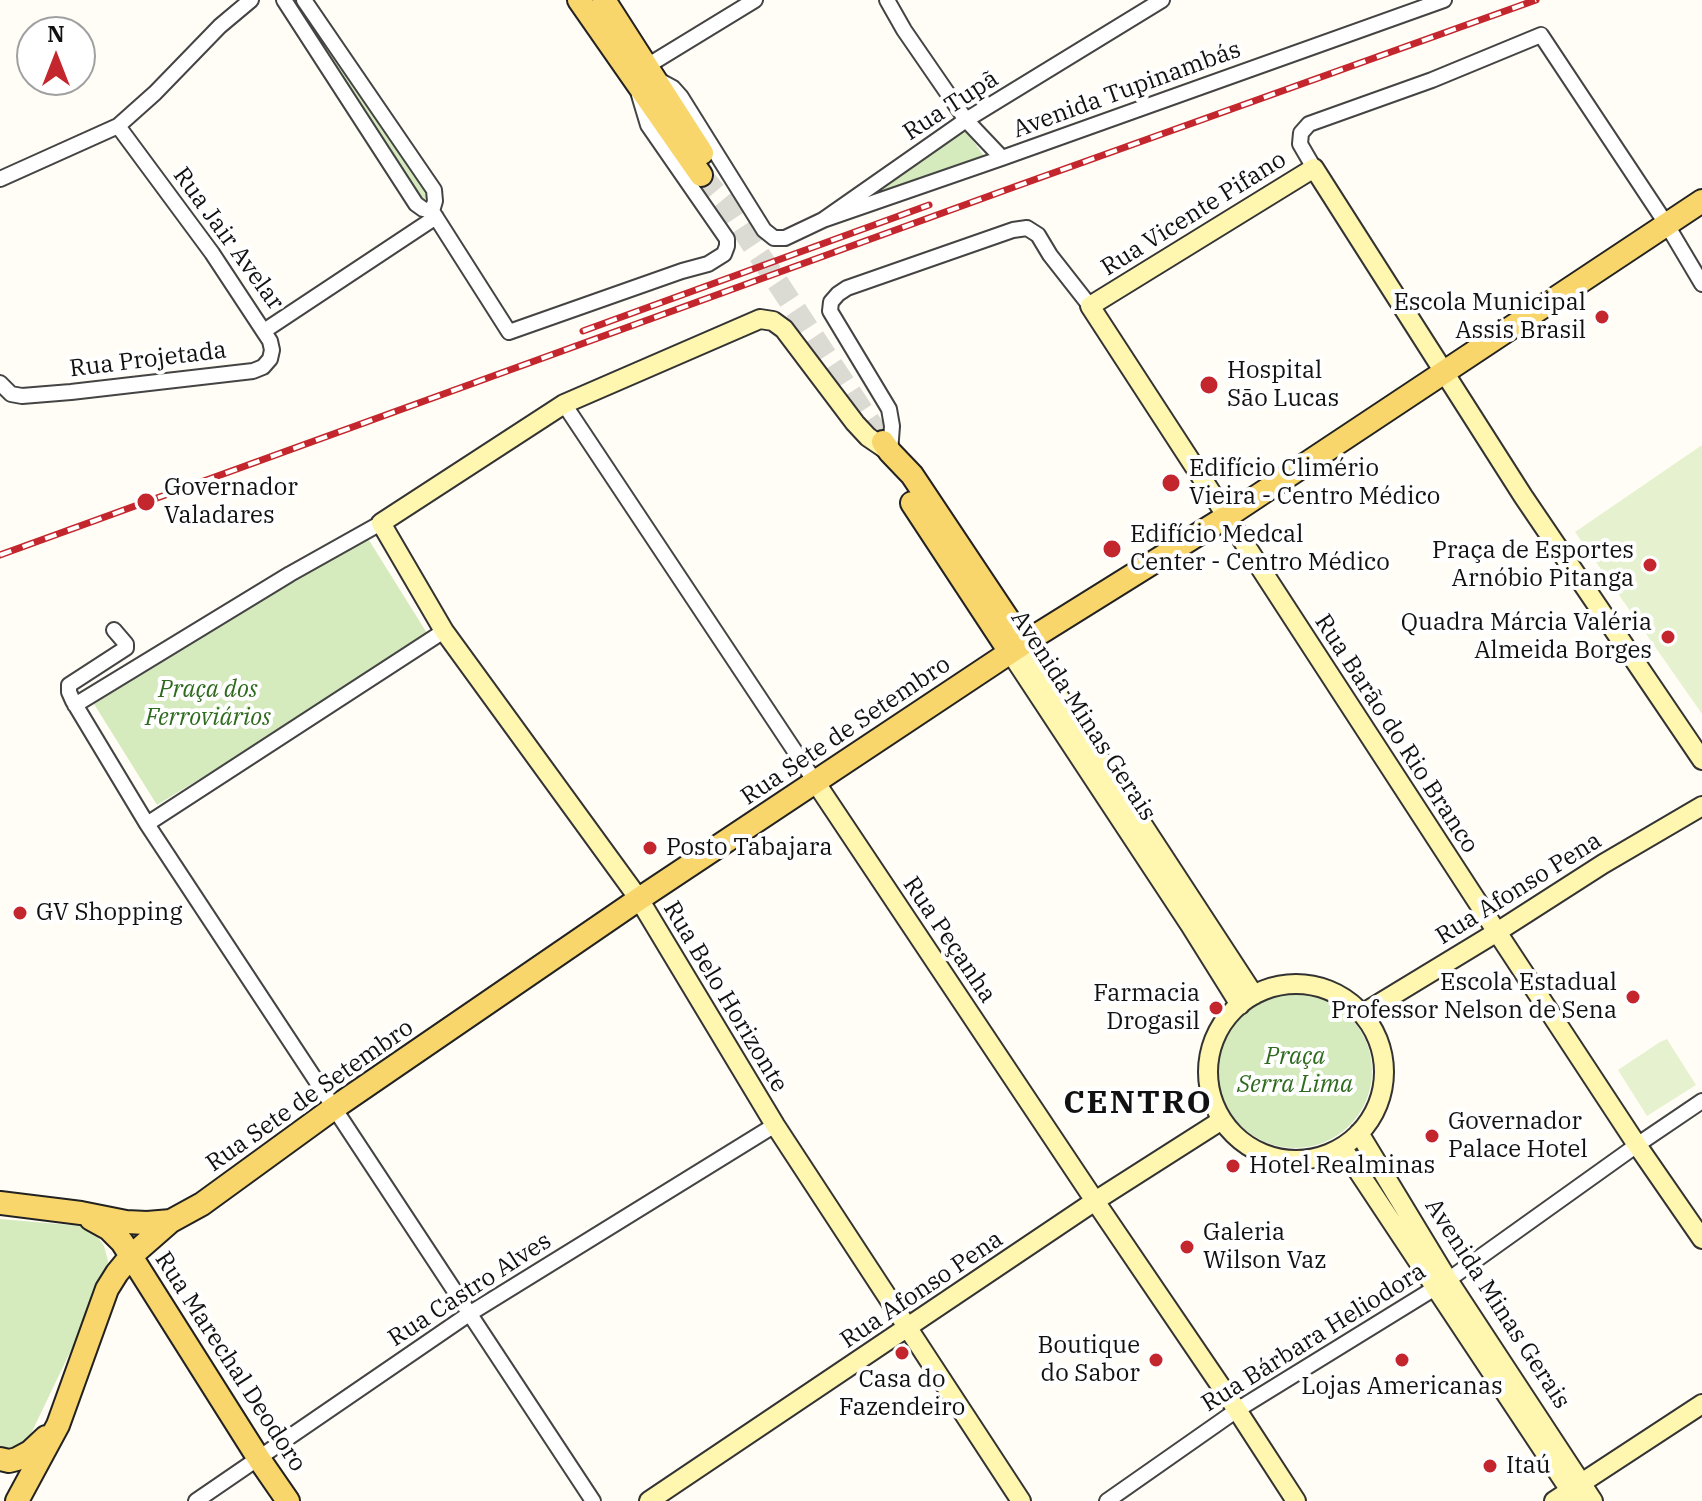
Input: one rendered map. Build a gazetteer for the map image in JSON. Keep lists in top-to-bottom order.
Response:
{
  "streets": {
    "main road": ["Avenida Minas Gerais", "Rua Sete de Setembro", "Rua Marechal Deodoro"],
    "street": [
      "Avenida Tupinambás",
      "Rua Tupã",
      "Rua Vicente Pifano",
      "Rua Jair Avelar",
      "Rua Projetada",
      "Rua Barão do Rio Branco",
      "Rua Afonso Pena",
      "Rua Peçanha",
      "Rua Belo Horizonte",
      "Rua Castro Alves",
      "Rua Bárbara Heliodora"
    ]
  },
  "crossings": [
    ["Avenida Tupinambás", "Rua Tupã"],
    ["Rua Vicente Pifano", "Rua Sete de Setembro"],
    ["Rua Vicente Pifano", "Rua Barão do Rio Branco"],
    ["Rua Jair Avelar", "Rua Projetada"],
    ["Avenida Minas Gerais", "Rua Sete de Setembro"],
    ["Avenida Minas Gerais", "Rua Barão do Rio Branco"],
    ["Avenida Minas Gerais", "Rua Afonso Pena"],
    ["Avenida Minas Gerais", "Rua Peçanha"],
    ["Avenida Minas Gerais", "Rua Bárbara Heliodora"],
    ["Rua Sete de Setembro", "Rua Barão do Rio Branco"],
    ["Rua Sete de Setembro", "Rua Peçanha"],
    ["Rua Sete de Setembro", "Rua Belo Horizonte"],
    ["Rua Sete de Setembro", "Rua Marechal Deodoro"],
    ["Rua Barão do Rio Branco", "Rua Afonso Pena"],
    ["Rua Barão do Rio Branco", "Rua Bárbara Heliodora"],
    ["Rua Afonso Pena", "Rua Peçanha"],
    ["Rua Afonso Pena", "Rua Belo Horizonte"],
    ["Rua Peçanha", "Rua Bárbara Heliodora"],
    ["Rua Belo Horizonte", "Rua Castro Alves"],
    ["Rua Castro Alves", "Rua Marechal Deodoro"]
  ],
  "districts": ["CENTRO"],
  "parks": ["Praça dos Ferroviários", "Praça Serra Lima"],
  "places": [
    "Escola Municipal Assis Brasil",
    "Hospital São Lucas",
    "Edifício Climério Vieira - Centro Médico",
    "Governador Valadares",
    "Edifício Medcal Center - Centro Médico",
    "Praça de Esportes Arnóbio Pitanga",
    "Quadra Márcia Valéria Almeida Borges",
    "Posto Tabajara",
    "GV Shopping",
    "Escola Estadual Professor Nelson de Sena",
    "Farmacia Drogasil",
    "Governador Palace Hotel",
    "Hotel Realminas",
    "Galeria Wilson Vaz",
    "Casa do Fazendeiro",
    "Boutique do Sabor",
    "Lojas Americanas",
    "Itaú"
  ],
  "north": "top"
}
